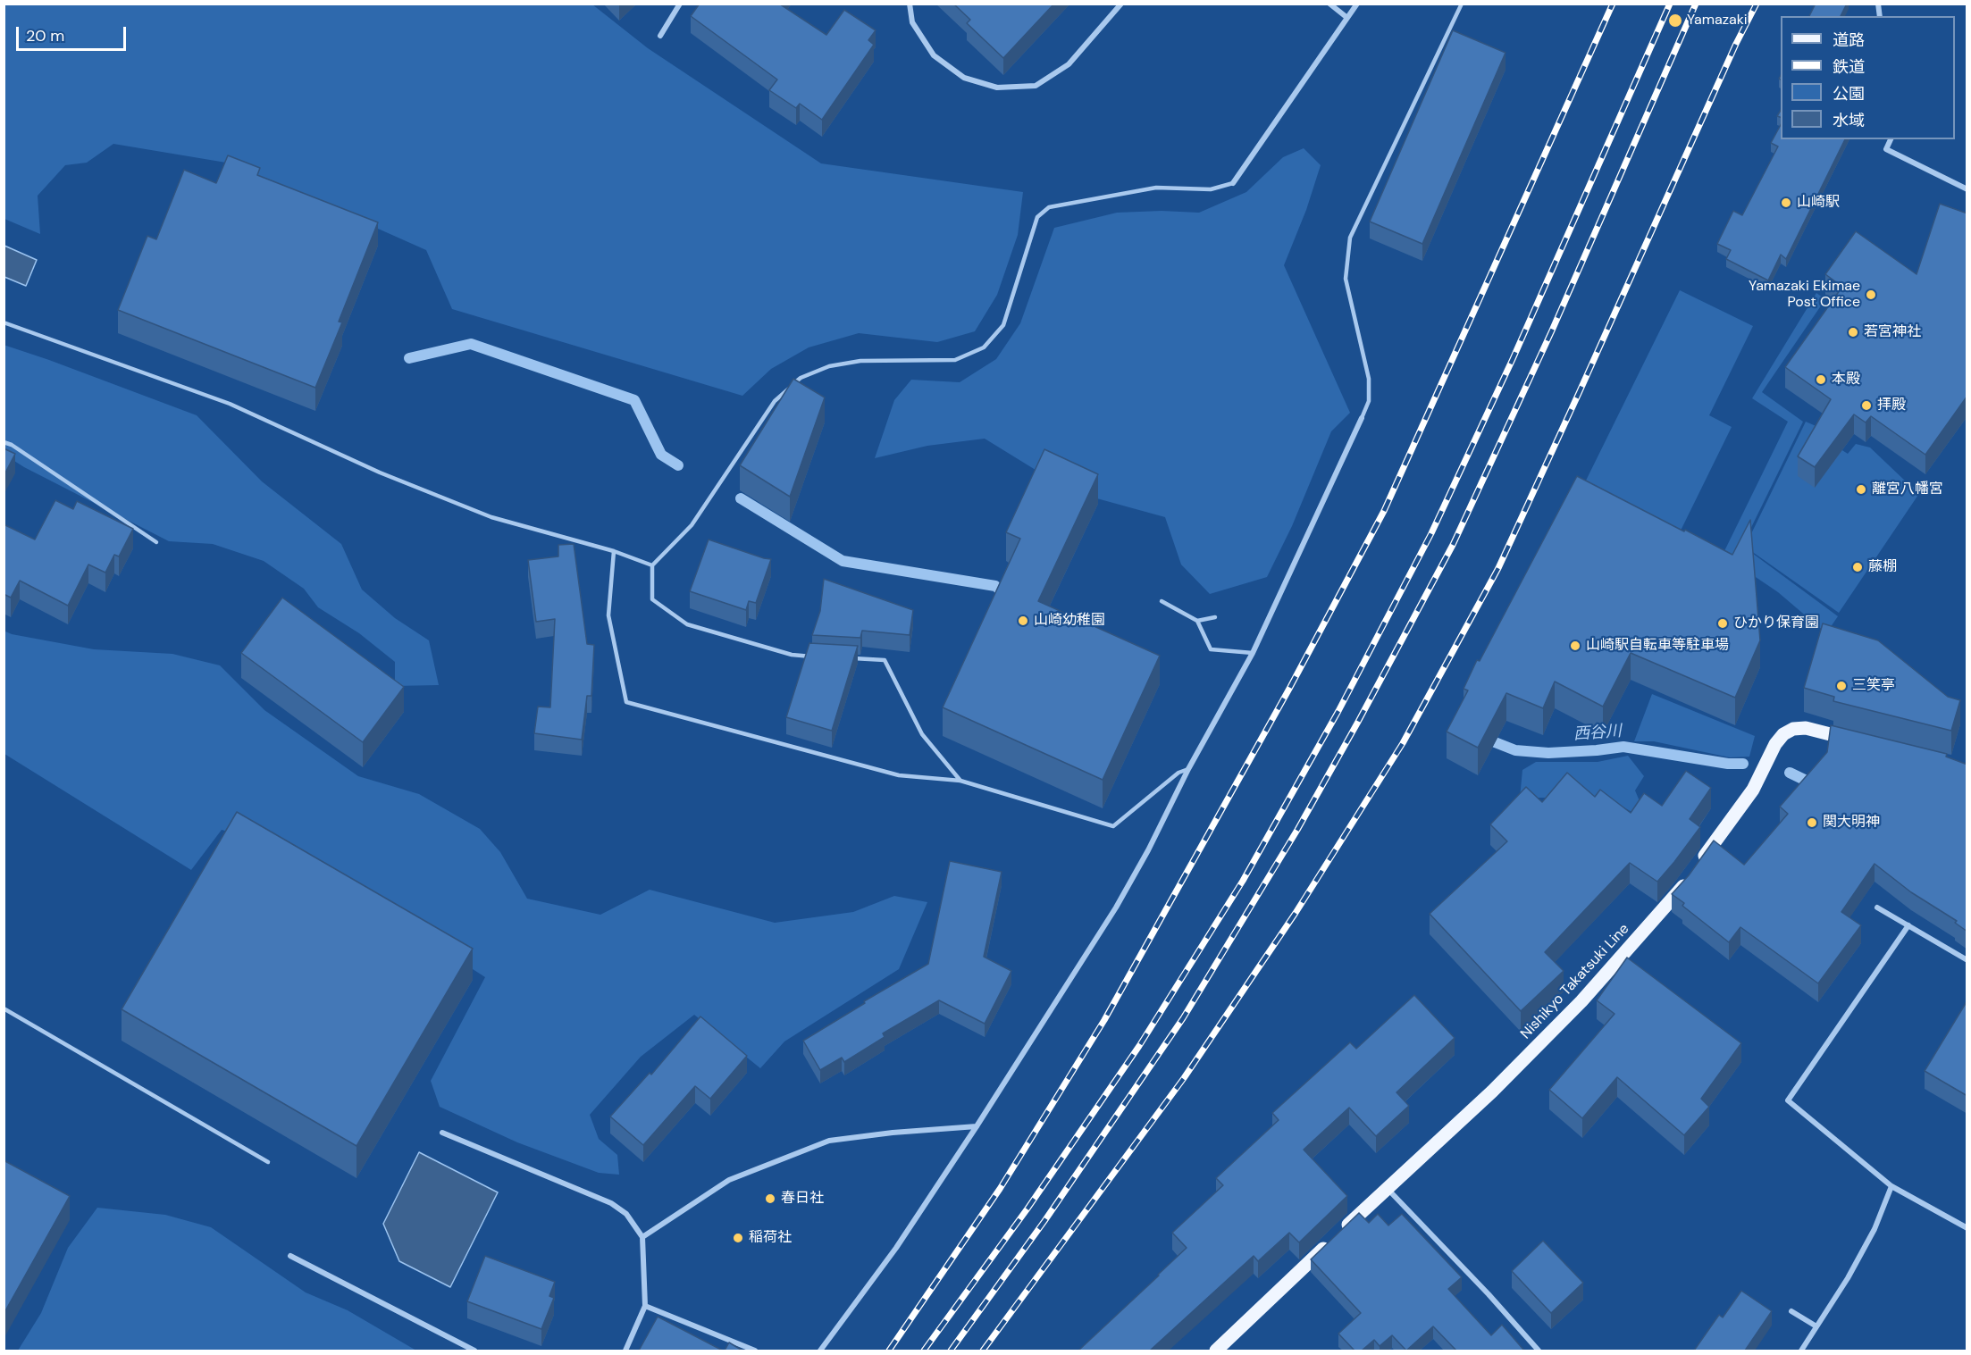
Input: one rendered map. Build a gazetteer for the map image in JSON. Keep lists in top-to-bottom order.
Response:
{
  "streets": {
    "main road": ["Nishikyo Takatsuki Line"]
  },
  "water": ["西谷川"],
  "places": [
    "Yamazaki",
    "山崎駅",
    "Yamazaki Ekimae Post Office",
    "若宮神社",
    "本殿",
    "拝殿",
    "離宮八幡宮",
    "藤棚",
    "山崎幼稚園",
    "ひかり保育園",
    "山崎駅自転車等駐車場",
    "三笑亭",
    "関大明神",
    "春日社",
    "稲荷社"
  ],
  "legend": [
    "道路",
    "鉄道",
    "公園",
    "水域"
  ],
  "scale_bar": "20 m"
}
